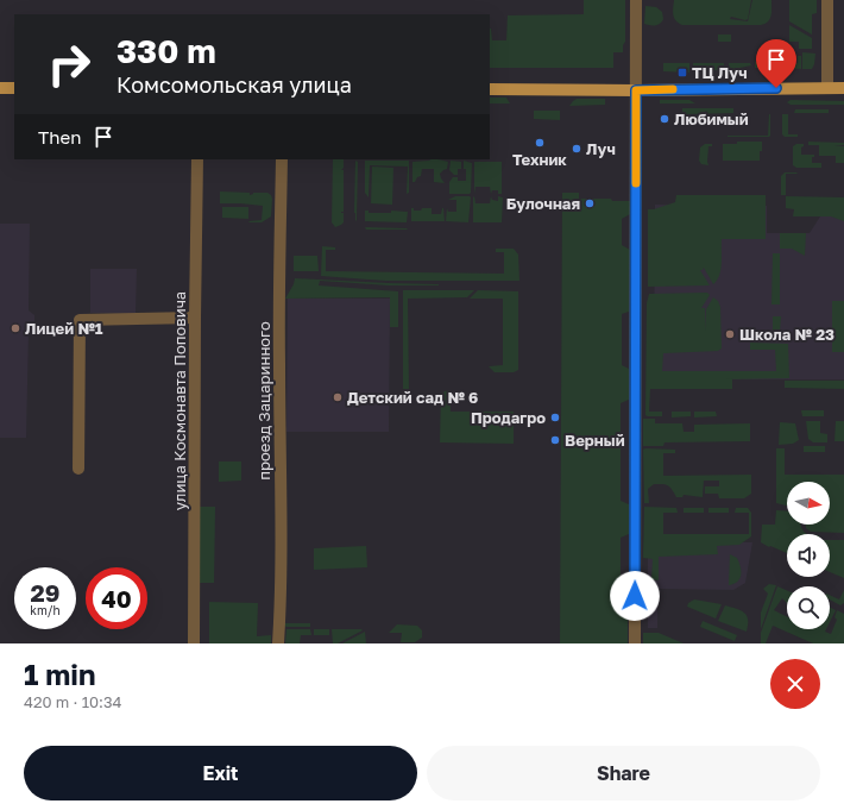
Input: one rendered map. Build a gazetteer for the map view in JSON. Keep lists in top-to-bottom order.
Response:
{
  "streets": {
    "street": ["улица Космонавта Поповича", "проезд Зацаринного"]
  },
  "places": {
    "transit": ["ТЦ Луч"],
    "other": [
      "Любимый",
      "Техник",
      "Луч",
      "Булочная",
      "Лицей №1",
      "Школа № 23",
      "Детский сад № 6",
      "Продагро",
      "Верный"
    ]
  },
  "north": "right",
  "page": {
    "turn": ["330 m", "Комсомольская улица"],
    "then": "Then",
    "speed": "29 km/h",
    "limit": "40",
    "heading": ["1 min", "420 m · 10:34"],
    "buttons": ["Exit", "Share"]
  }
}
